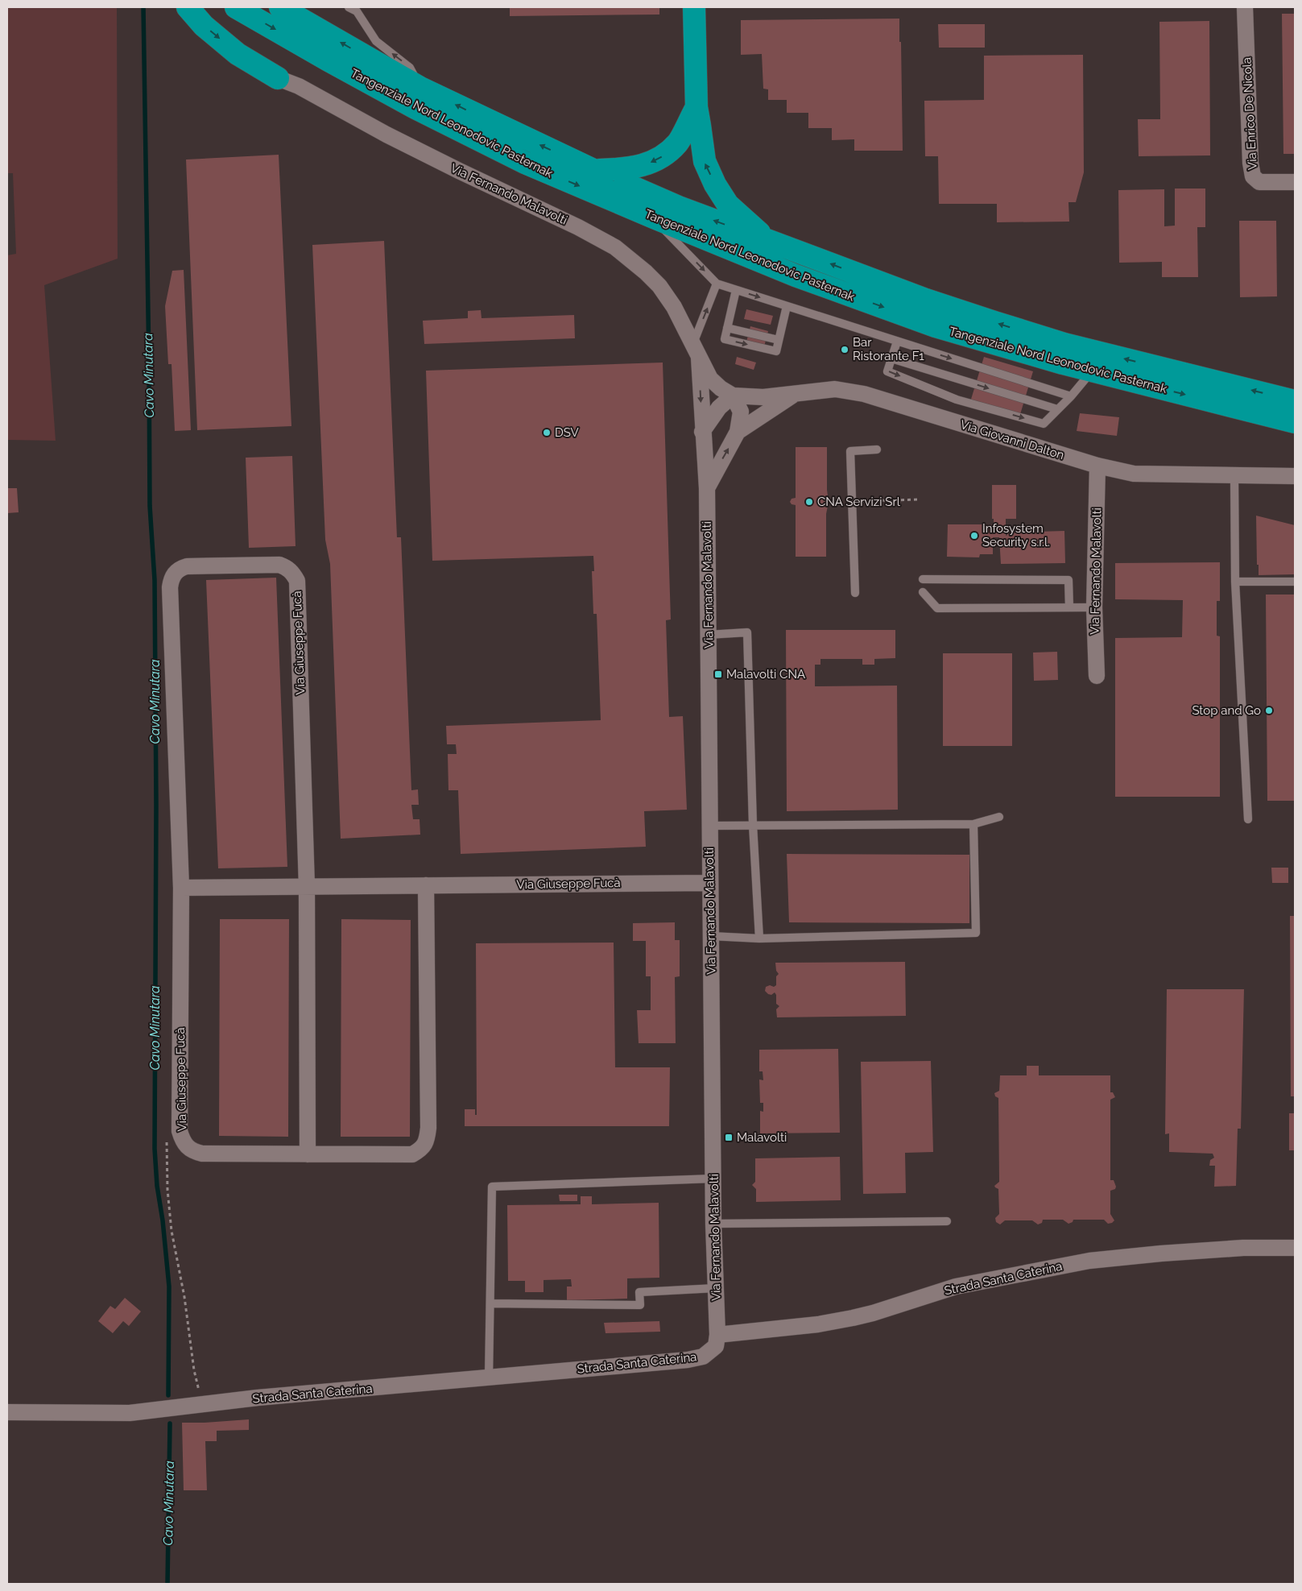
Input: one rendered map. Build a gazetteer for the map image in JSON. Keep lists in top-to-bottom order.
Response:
{
  "streets": {
    "highway": ["Tangenziale Nord Leonodovic Pasternak"],
    "street": [
      "Via Enrico De Nicola",
      "Via Fernando Malavolti",
      "Via Giovanni Dalton",
      "Via Giuseppe Fucà",
      "Strada Santa Caterina"
    ]
  },
  "crossings": [
    ["Via Fernando Malavolti", "Via Giovanni Dalton"],
    ["Via Fernando Malavolti", "Via Giuseppe Fucà"],
    ["Via Fernando Malavolti", "Strada Santa Caterina"]
  ],
  "water": ["Cavo Minutara"],
  "places": {
    "other": [
      "Bar Ristorante F1",
      "DSV",
      "CNA Servizi Srl",
      "Infosystem Security s.r.l.",
      "Stop and Go"
    ],
    "transit": ["Malavolti CNA", "Malavolti"]
  }
}
